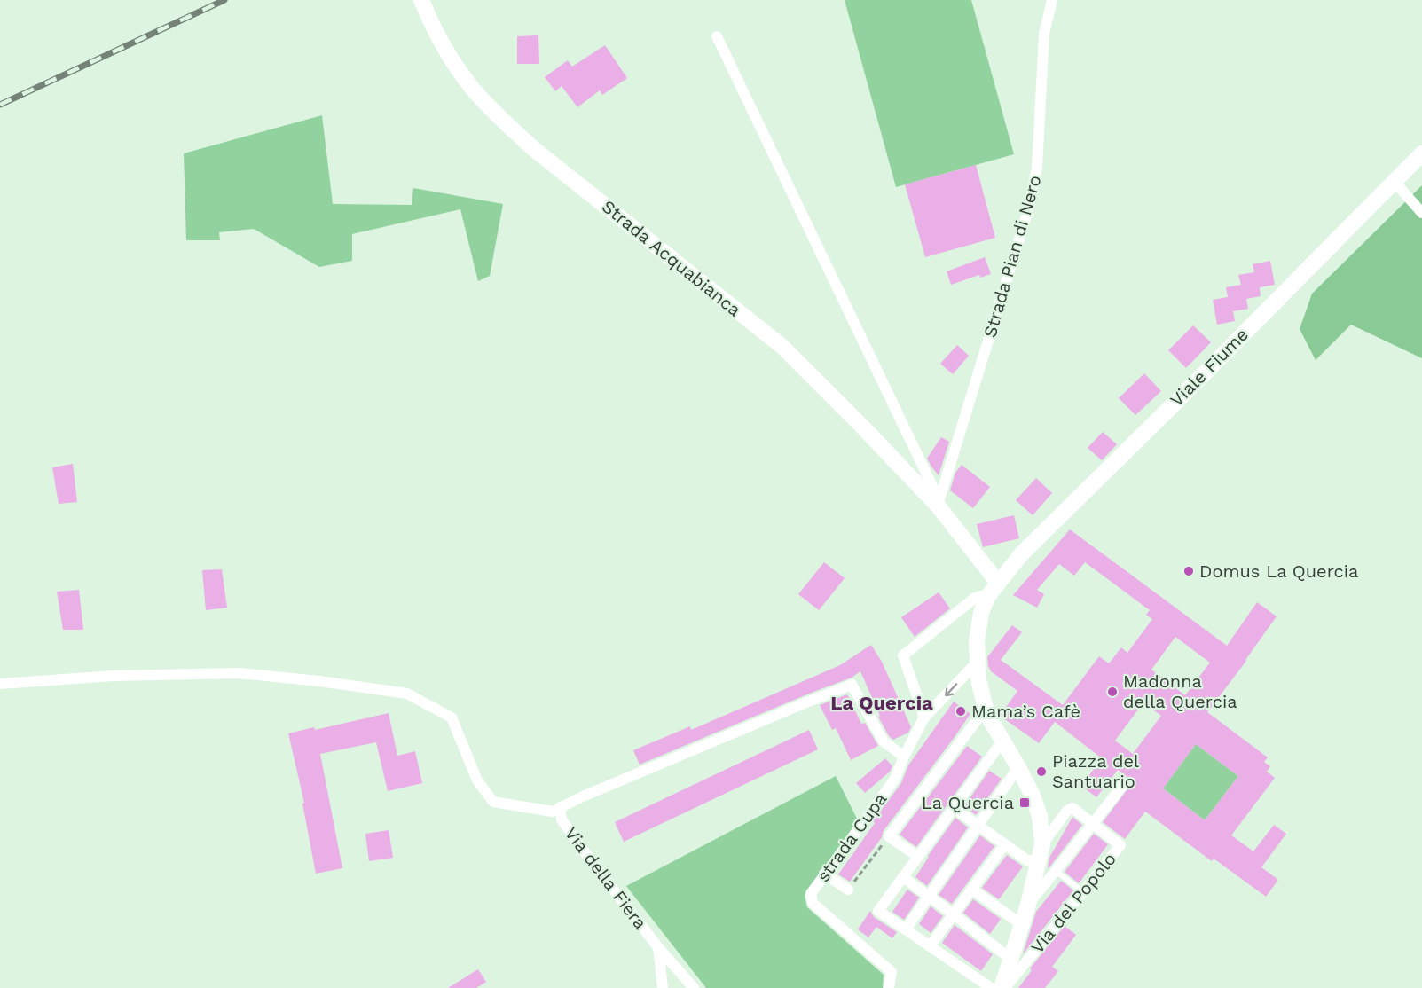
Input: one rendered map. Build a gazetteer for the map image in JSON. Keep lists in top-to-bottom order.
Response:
{
  "streets": {
    "main road": ["Strada Acquabianca", "Viale Fiume"],
    "street": [
      "Strada Pian di Nero",
      "strada Cupa",
      "Via della Fiera",
      "Via del Popolo"
    ]
  },
  "crossings": [
    ["Strada Pian di Nero", "Strada Acquabianca"],
    ["Strada Acquabianca", "Viale Fiume"],
    ["Viale Fiume", "strada Cupa"],
    ["Viale Fiume", "Via del Popolo"]
  ],
  "districts": ["La Quercia"],
  "places": {
    "other": [
      "Domus La Quercia",
      "Madonna della Quercia",
      "Mama’s Cafè",
      "Piazza del Santuario"
    ],
    "transit": ["La Quercia"]
  }
}
